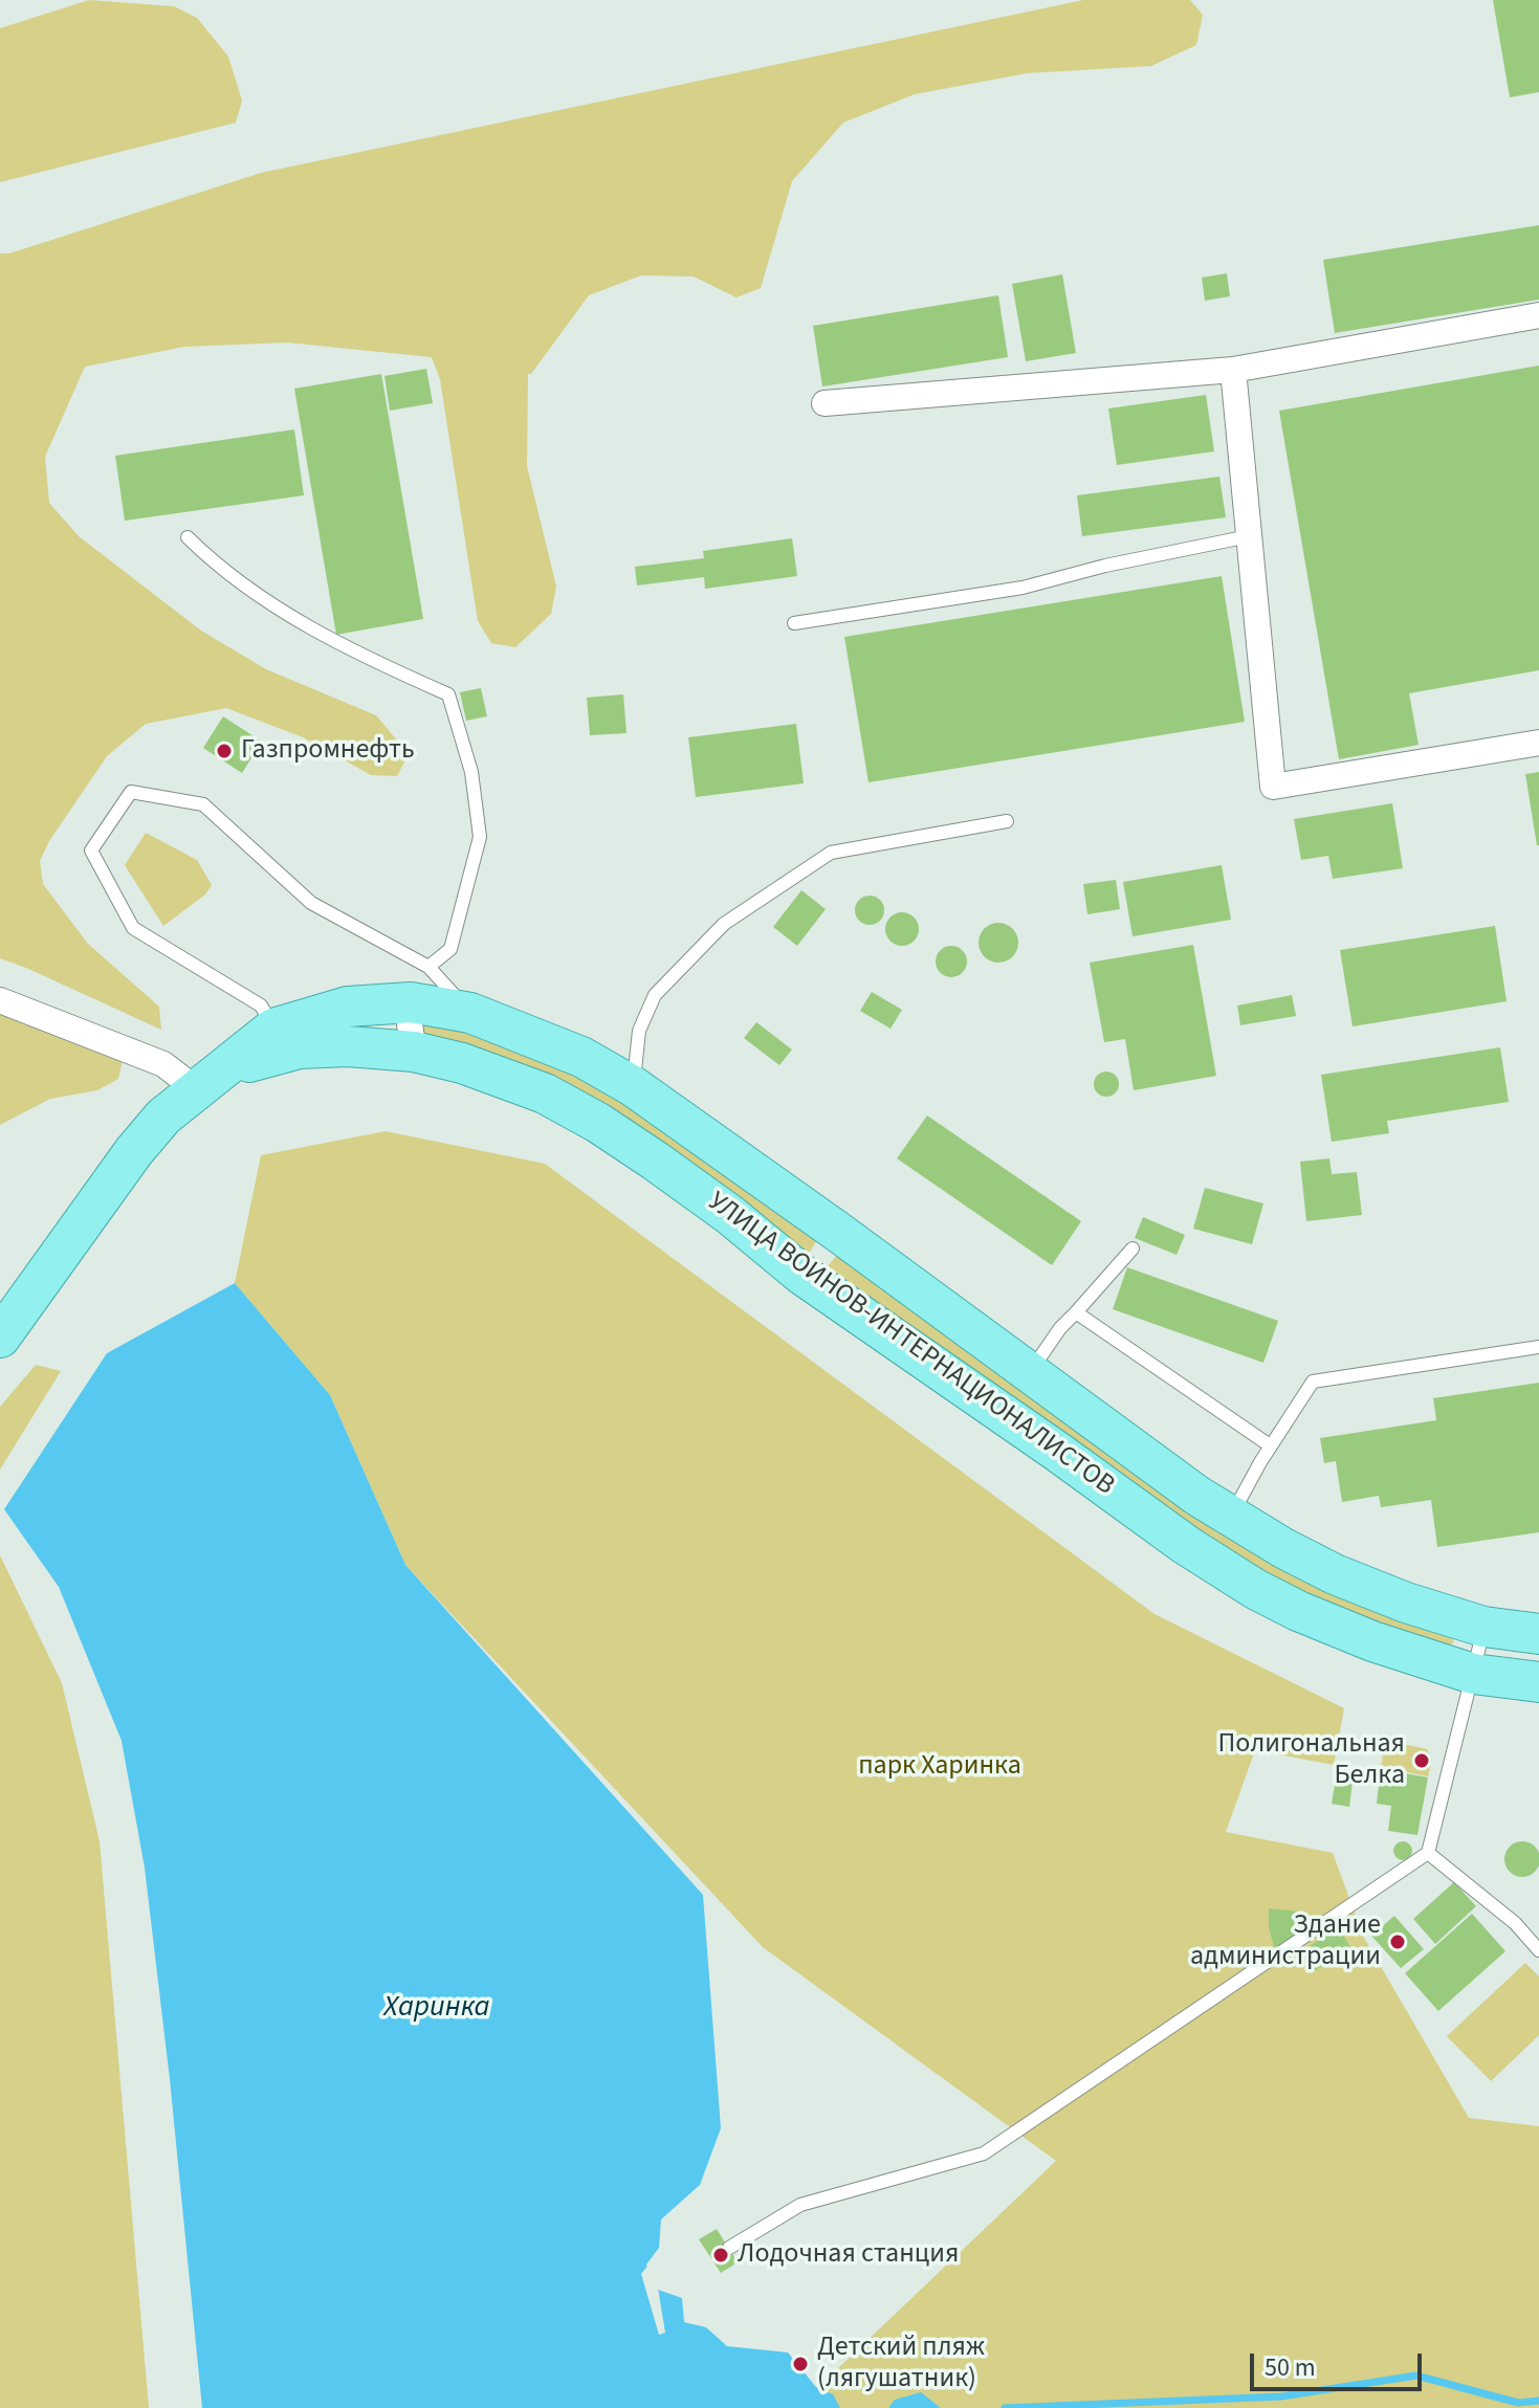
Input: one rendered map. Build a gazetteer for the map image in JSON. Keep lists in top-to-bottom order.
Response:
{
  "streets": {
    "main road": ["УЛИЦА ВОИНОВ-ИНТЕРНАЦИОНАЛИСТОВ"]
  },
  "water": ["Харинка"],
  "parks": ["парк Харинка"],
  "places": [
    "Газпромнефть",
    "Полигональная Белка",
    "Здание администрации",
    "Лодочная станция",
    "Детский пляж (лягушатник)"
  ],
  "scale_bar": "50 m"
}
